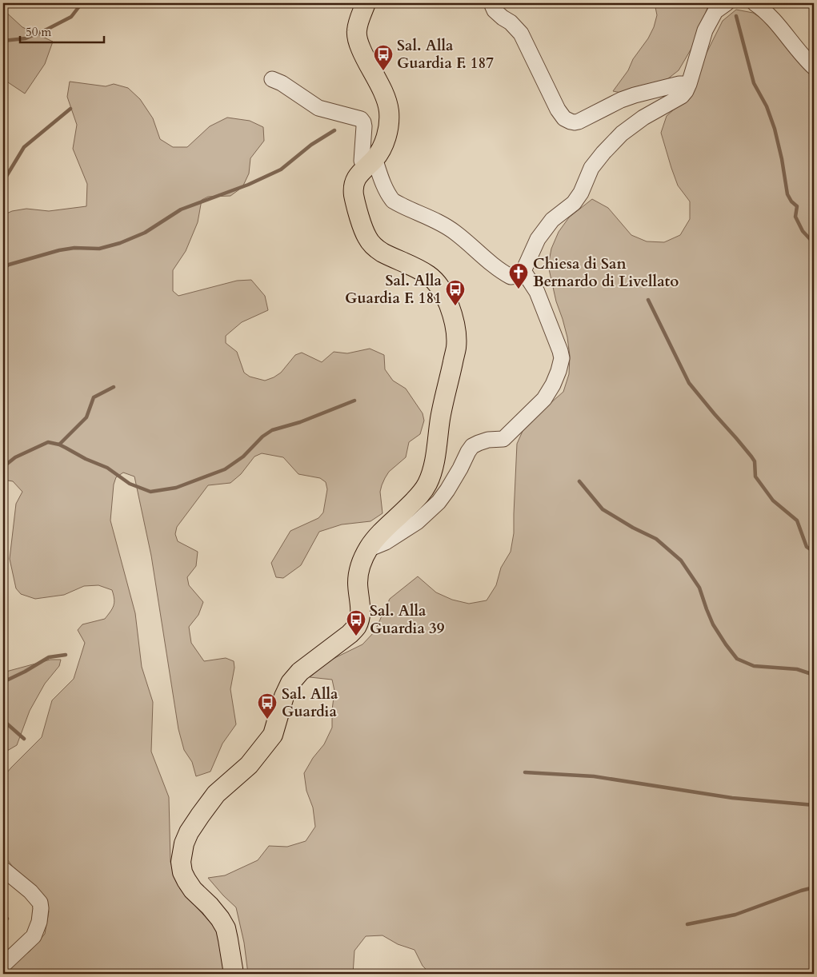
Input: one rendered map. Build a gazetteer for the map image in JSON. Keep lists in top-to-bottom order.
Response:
{
  "places": {
    "bus stop": [
      "Sal. Alla Guardia F. 187",
      "Sal. Alla Guardia F. 181",
      "Sal. Alla Guardia 39",
      "Sal. Alla Guardia"
    ],
    "church": ["Chiesa di San Bernardo di Livellato"]
  },
  "scale_bar": "50 m"
}
